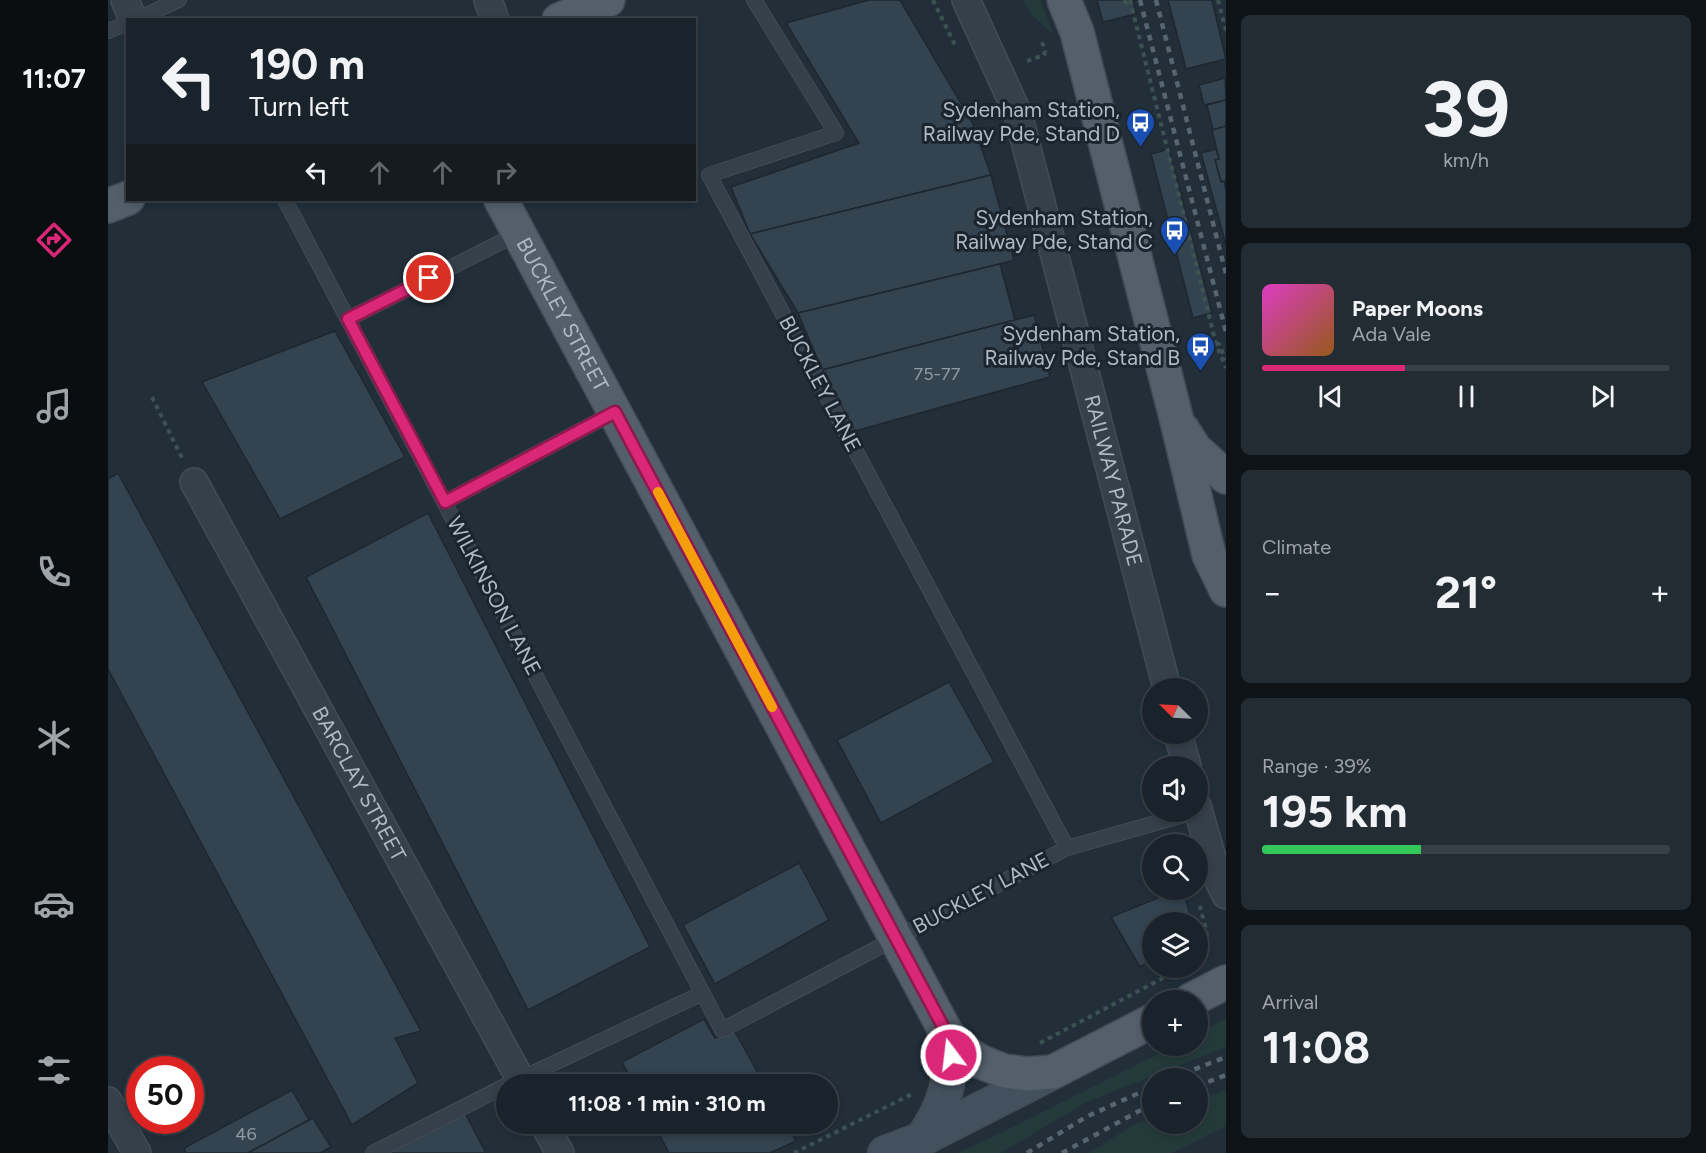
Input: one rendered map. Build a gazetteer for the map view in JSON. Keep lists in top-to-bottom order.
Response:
{
  "streets": {
    "main road": ["BUCKLEY STREET"],
    "street": ["RAILWAY PARADE", "BARCLAY STREET"],
    "lane": ["BUCKLEY LANE", "WILKINSON LANE"]
  },
  "crossings": [
    ["BUCKLEY STREET", "BUCKLEY LANE"],
    ["BUCKLEY STREET", "WILKINSON LANE"],
    ["BUCKLEY LANE", "WILKINSON LANE"]
  ],
  "places": {
    "bus stop": ["Sydenham Station, Railway Pde, Stand D", "Sydenham Station, Railway Pde, Stand C", "Sydenham Station, Railway Pde, Stand B"]
  },
  "house_numbers": ["75-77", "46"],
  "north": "top left",
  "page": {
    "tabs": "11:07",
    "tile": [
      ["39", "km/h"],
      "Climate",
      ["Range · 39%", "195 km"],
      ["Arrival", "11:08"]
    ],
    "turn": ["190 m", "Turn left"],
    "song": ["Paper Moons", "Ada Vale"],
    "heat": ["−", "21°", "+"],
    "map_buttons": ["+", "−"],
    "limit": "50",
    "trip": "11:08 · 1 min · 310 m"
  }
}
